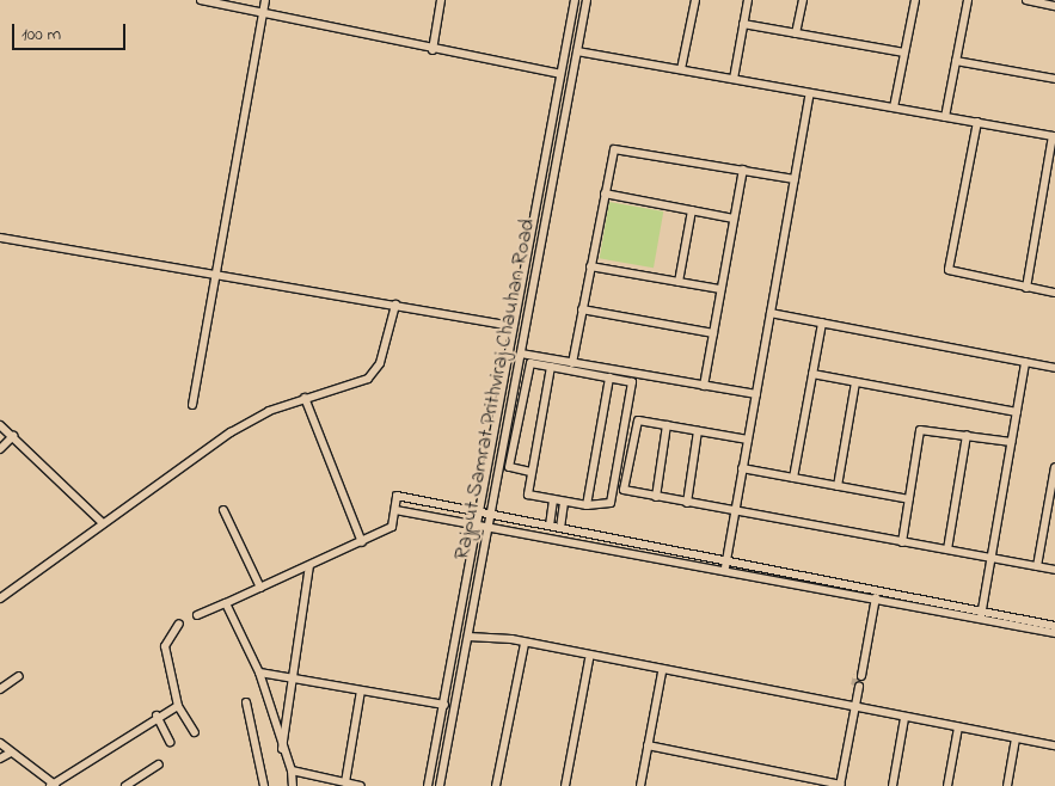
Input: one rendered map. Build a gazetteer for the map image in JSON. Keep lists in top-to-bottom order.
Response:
{
  "streets": {
    "street": ["Rajput Samrat Prithviraj Chauhan Road"]
  },
  "scale_bar": "100 m"
}
